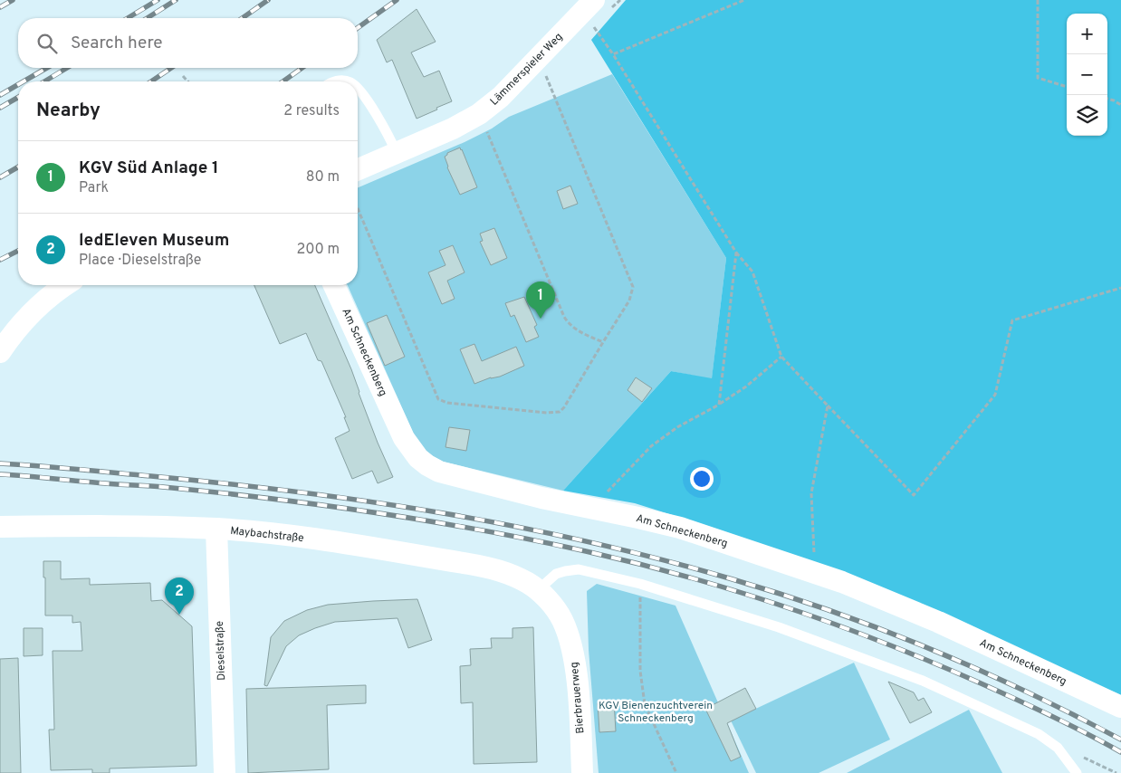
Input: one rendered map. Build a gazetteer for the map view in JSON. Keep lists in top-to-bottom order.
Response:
{
  "streets": {
    "street": [
      "Lämmerspieler Weg",
      "Am Schneckenberg",
      "Maybachstraße",
      "Dieselstraße",
      "Bierbrauerweg"
    ]
  },
  "crossings": [
    ["Maybachstraße", "Dieselstraße"],
    ["Maybachstraße", "Bierbrauerweg"]
  ],
  "parks": ["KGV Bienenzuchtverein Schneckenberg"],
  "page": {
    "map_buttons": ["+", "−"],
    "search": "Search here",
    "heading": ["Nearby", "2 results"],
    "list": [
      {
        "mark": "1",
        "name": "KGV Süd Anlage 1",
        "note": "Park",
        "value": "80 m"
      },
      {
        "mark": "2",
        "name": "ledEleven Museum",
        "note": "Place · Dieselstraße",
        "value": "200 m"
      }
    ],
    "pins": ["1", "2"]
  }
}
